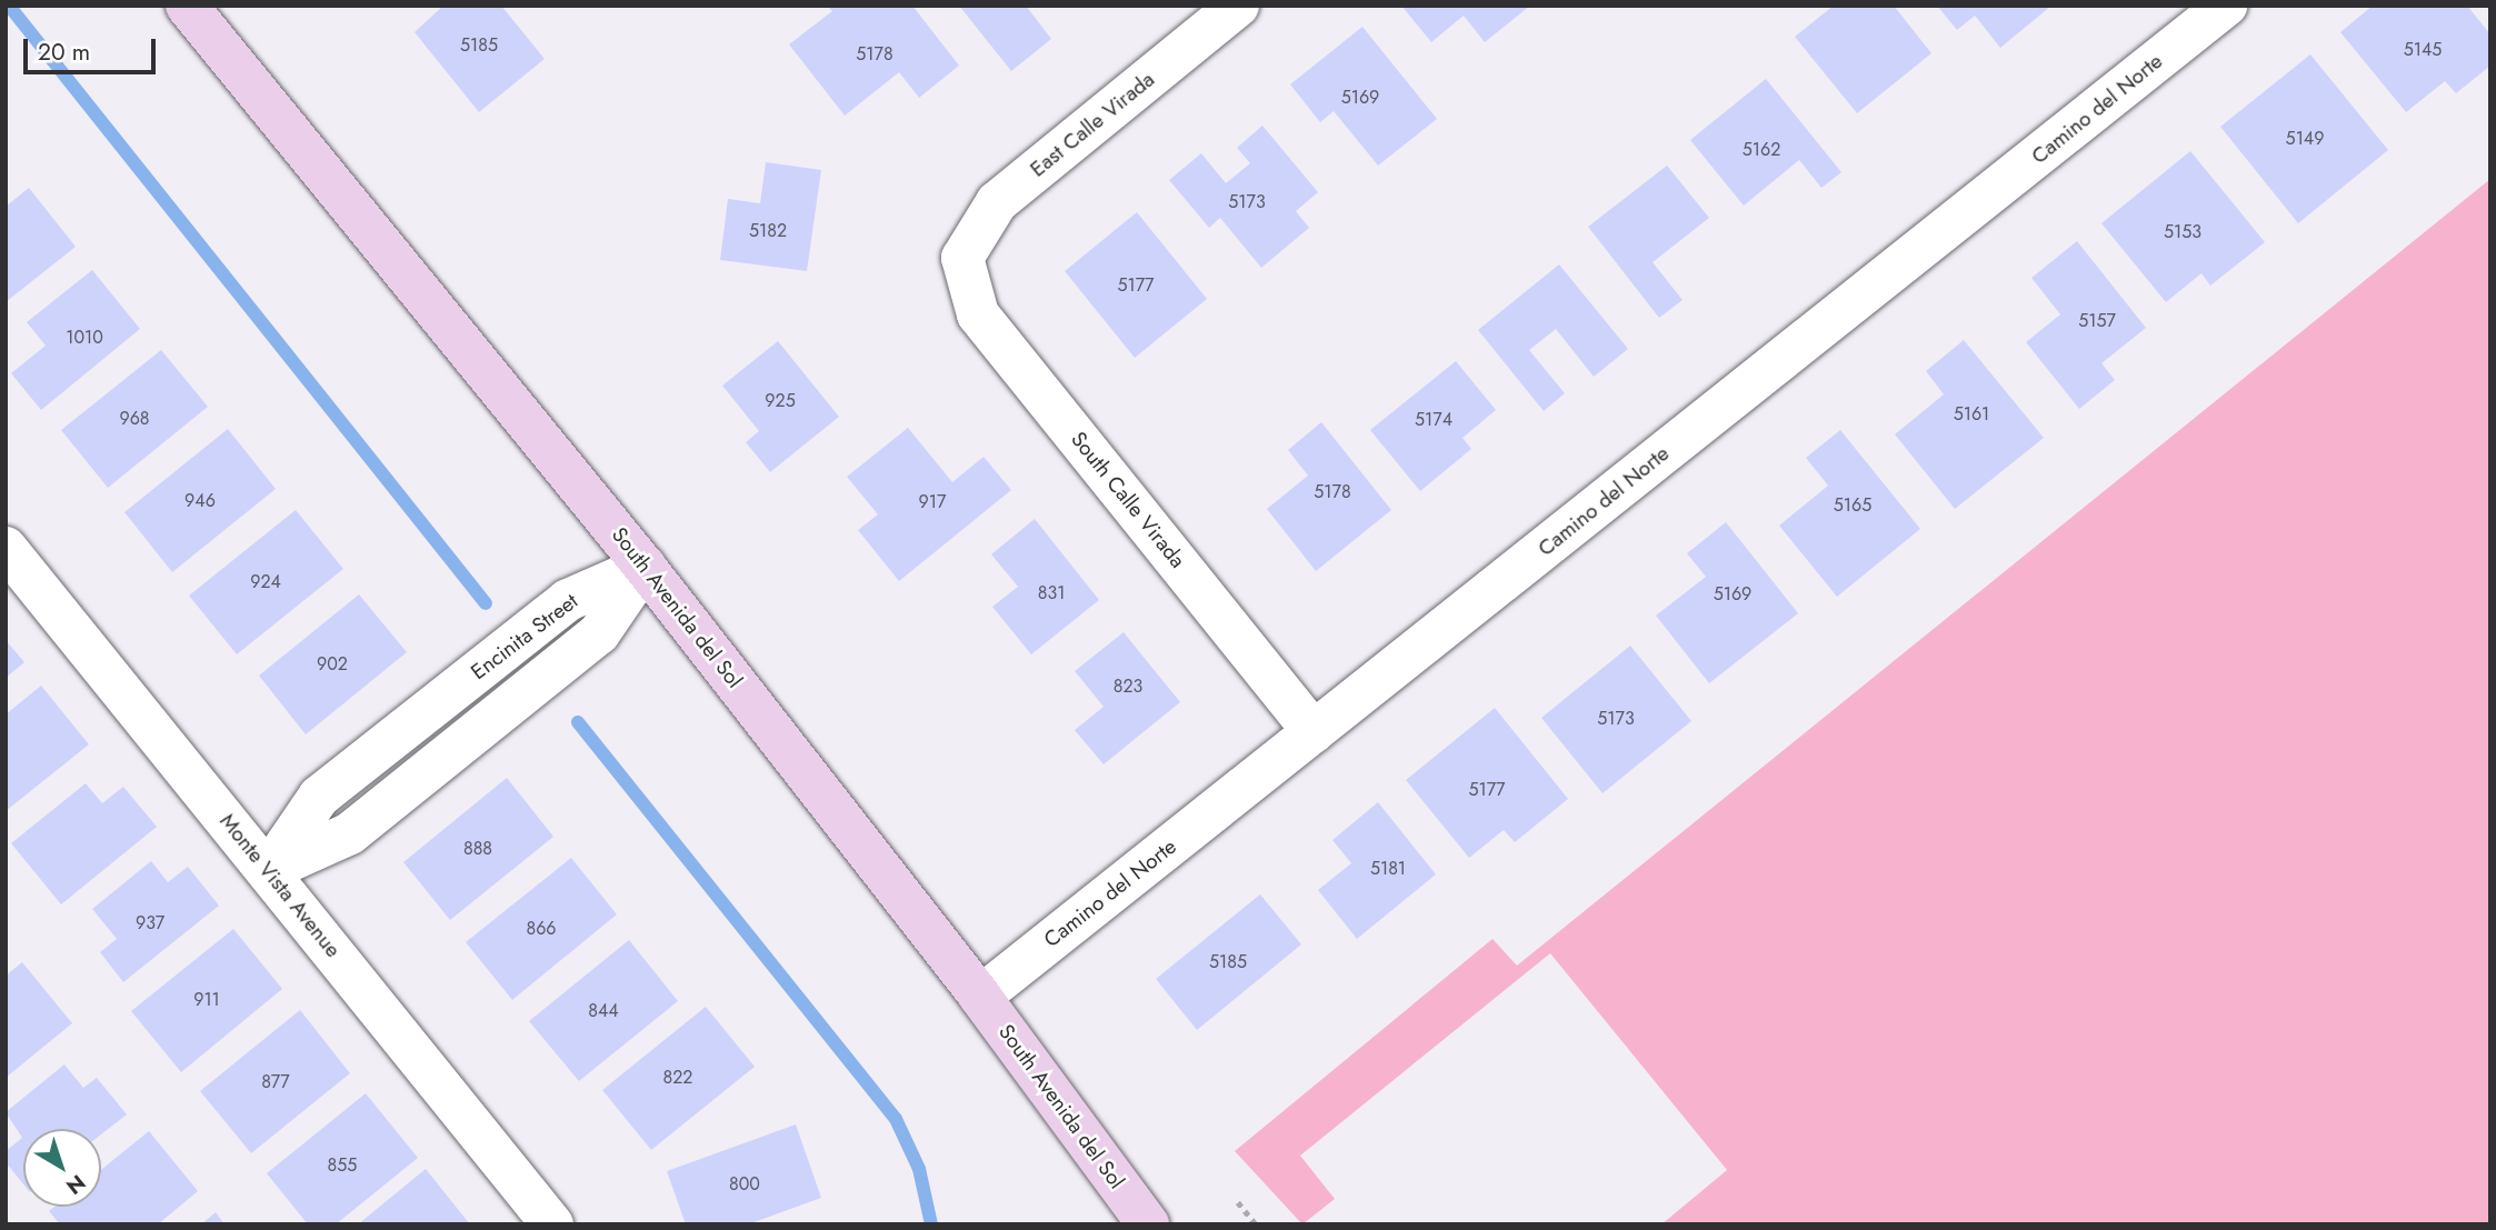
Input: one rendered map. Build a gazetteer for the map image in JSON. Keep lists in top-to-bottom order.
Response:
{
  "streets": {
    "street": [
      "Camino del Norte",
      "East Calle Virada",
      "South Calle Virada",
      "South Avenida del Sol",
      "Encinita Street",
      "Monte Vista Avenue"
    ]
  },
  "crossings": [
    ["Camino del Norte", "South Calle Virada"],
    ["Camino del Norte", "South Avenida del Sol"],
    ["East Calle Virada", "South Calle Virada"],
    ["South Avenida del Sol", "Encinita Street"],
    ["Encinita Street", "Monte Vista Avenue"]
  ],
  "house_numbers": [
    "5185",
    "5145",
    "5178",
    "5169",
    "5149",
    "5162",
    "5173",
    "5182",
    "5153",
    "5177",
    "5157",
    "1010",
    "925",
    "5161",
    "968",
    "5174",
    "5178",
    "946",
    "917",
    "5165",
    "924",
    "831",
    "5169",
    "902",
    "823",
    "5173",
    "5177",
    "888",
    "5181",
    "937",
    "866",
    "5185",
    "911",
    "844",
    "822",
    "877",
    "855",
    "800"
  ],
  "scale_bar": "20 m",
  "north": "bottom right"
}
